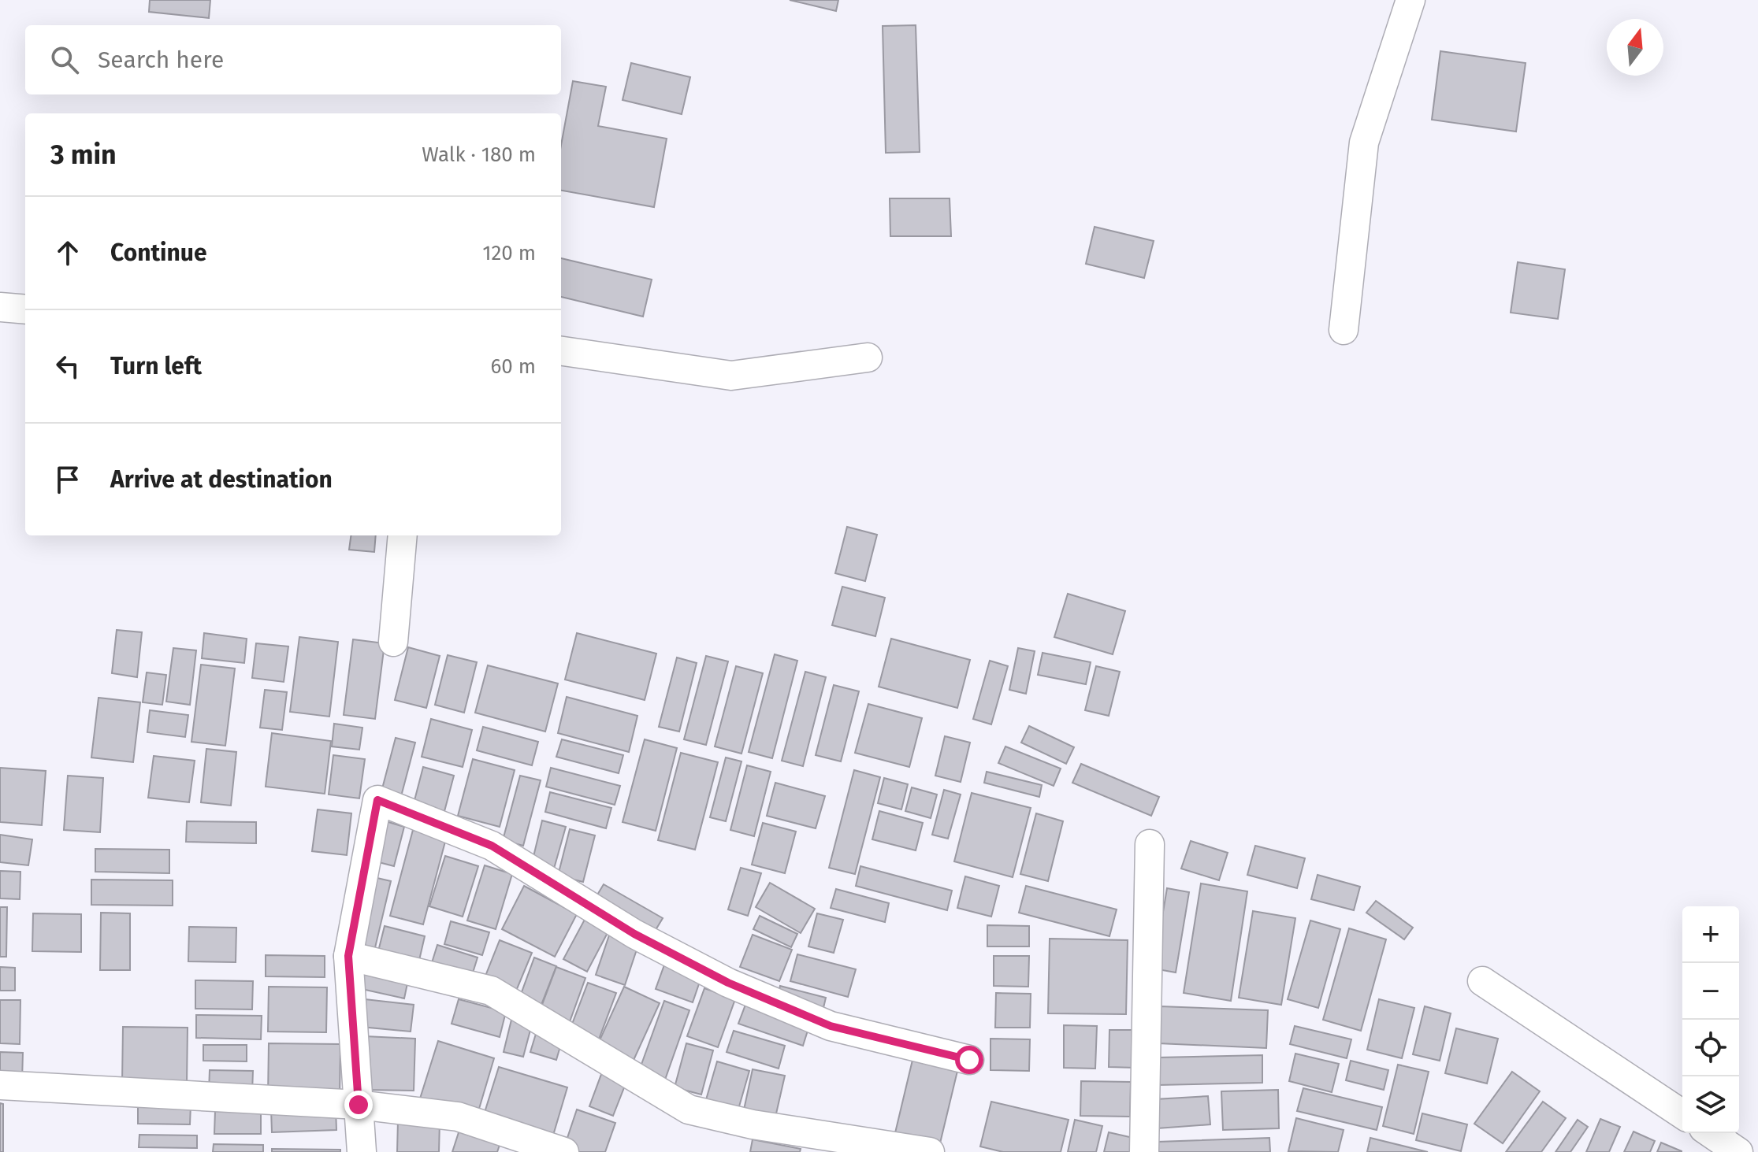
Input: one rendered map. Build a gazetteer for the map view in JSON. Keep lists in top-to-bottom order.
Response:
{
  "north": "top",
  "page": {
    "search": "Search here",
    "heading": ["3 min", "Walk · 180 m"],
    "list": [
      ["Continue", "120 m"],
      ["Turn left", "60 m"],
      "Arrive at destination"
    ],
    "map_buttons": ["+", "−"]
  }
}
